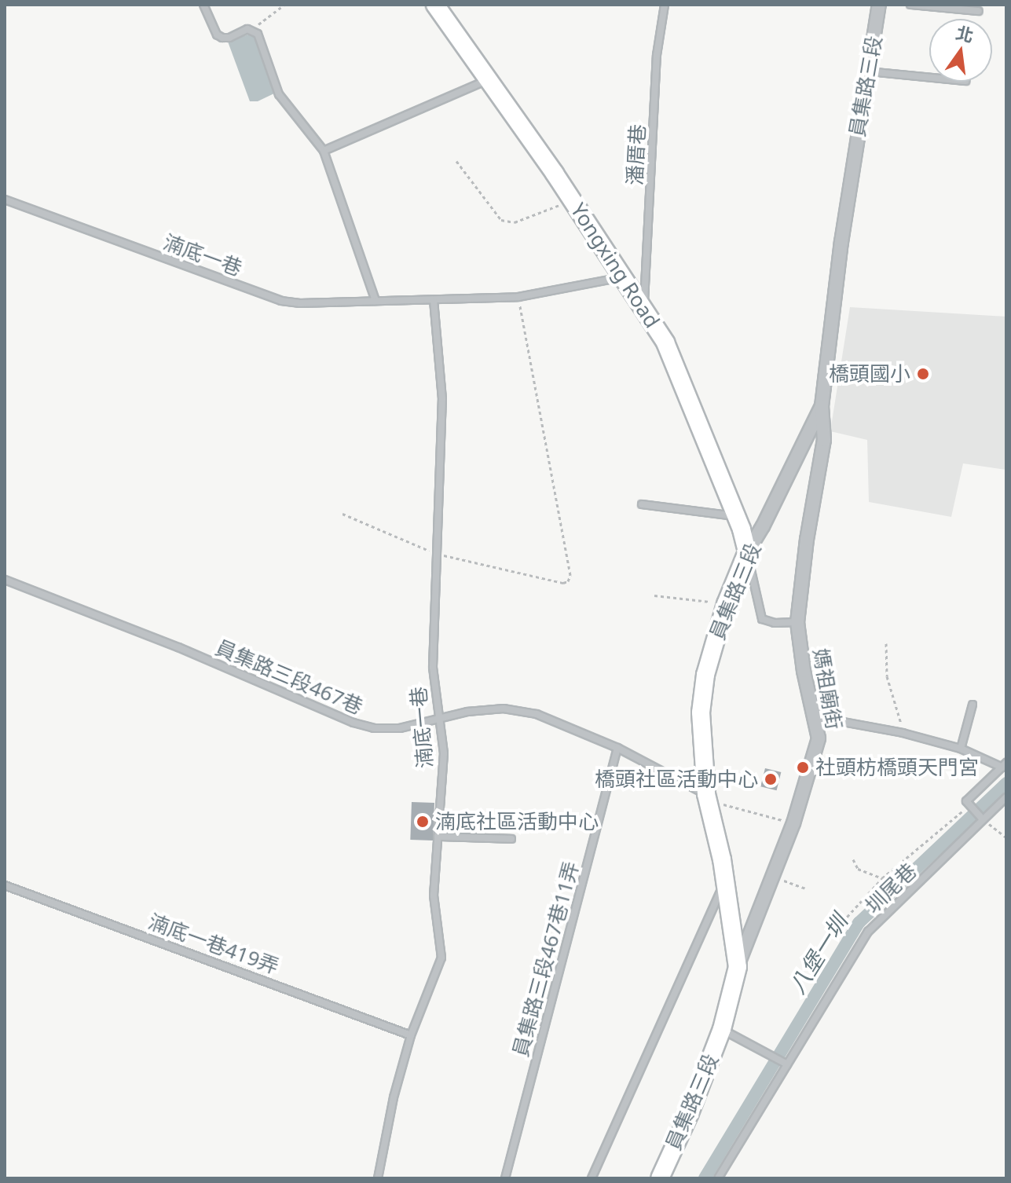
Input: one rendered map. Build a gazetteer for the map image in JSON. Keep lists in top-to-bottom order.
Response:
{
  "streets": {
    "street": ["員集路三段", "Yongxing Road", "媽祖廟街"],
    "lane": [
      "潘厝巷",
      "湳底一巷",
      "員集路三段467巷",
      "圳尾巷",
      "湳底一巷419弄",
      "員集路三段467巷11弄"
    ]
  },
  "crossings": [
    ["員集路三段", "Yongxing Road"],
    ["員集路三段", "員集路三段467巷"],
    ["員集路三段", "媽祖廟街"],
    ["潘厝巷", "Yongxing Road"],
    ["湳底一巷", "Yongxing Road"],
    ["湳底一巷", "員集路三段467巷"],
    ["湳底一巷", "湳底一巷419弄"],
    ["員集路三段467巷", "員集路三段467巷11弄"]
  ],
  "water": ["八堡一圳"],
  "places": [
    "橋頭國小",
    "社頭枋橋頭天門宮",
    "橋頭社區活動中心",
    "湳底社區活動中心"
  ],
  "north": "top"
}
